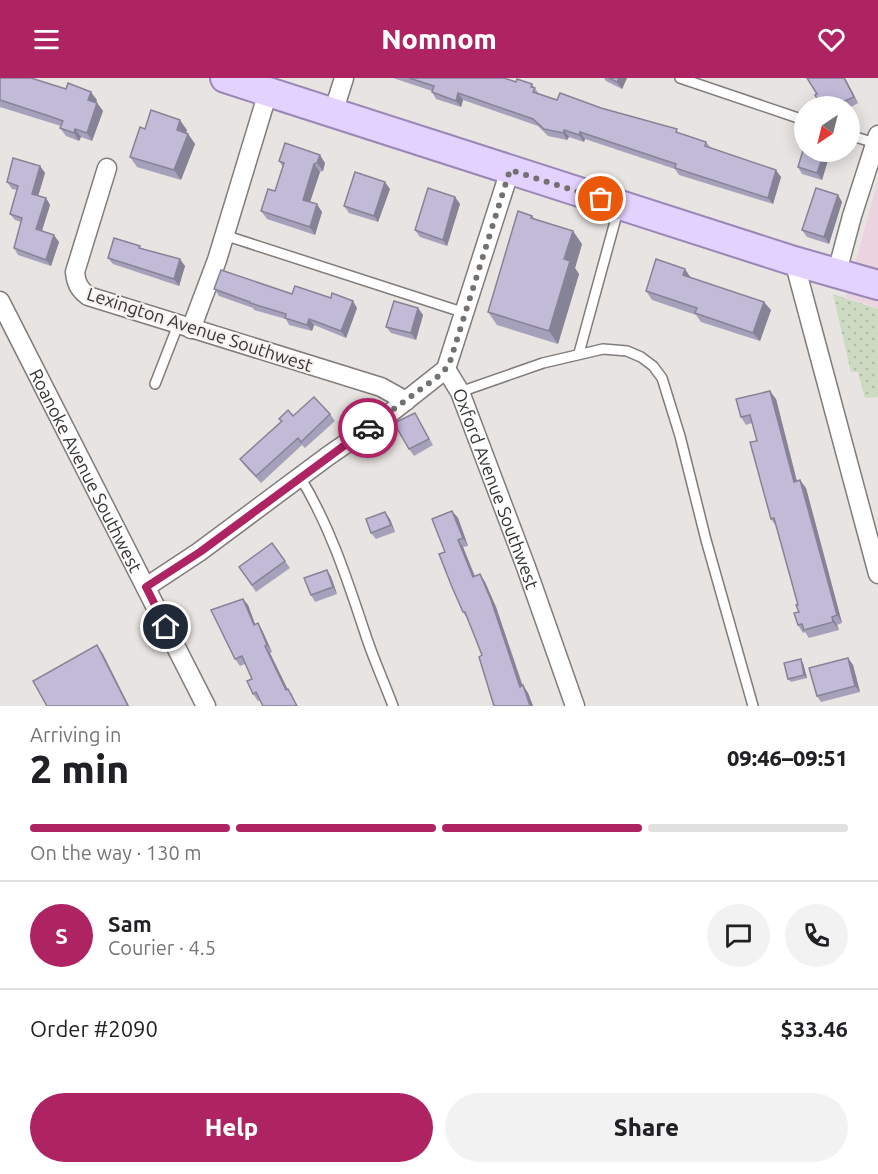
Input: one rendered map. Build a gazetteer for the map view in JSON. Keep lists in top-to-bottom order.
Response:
{
  "streets": {
    "street": ["Lexington Avenue Southwest", "Roanoke Avenue Southwest", "Oxford Avenue Southwest"]
  },
  "north": "bottom left",
  "page": {
    "header": "Nomnom",
    "heading": ["2 min", "Arriving in", "09:46–09:51"],
    "panel": [
      "Sam",
      "Courier · 4.5",
      "Order #2090",
      "$33.46"
    ],
    "bar": "On the way · 130 m",
    "round": "S",
    "buttons": ["Help", "Share"]
  }
}
